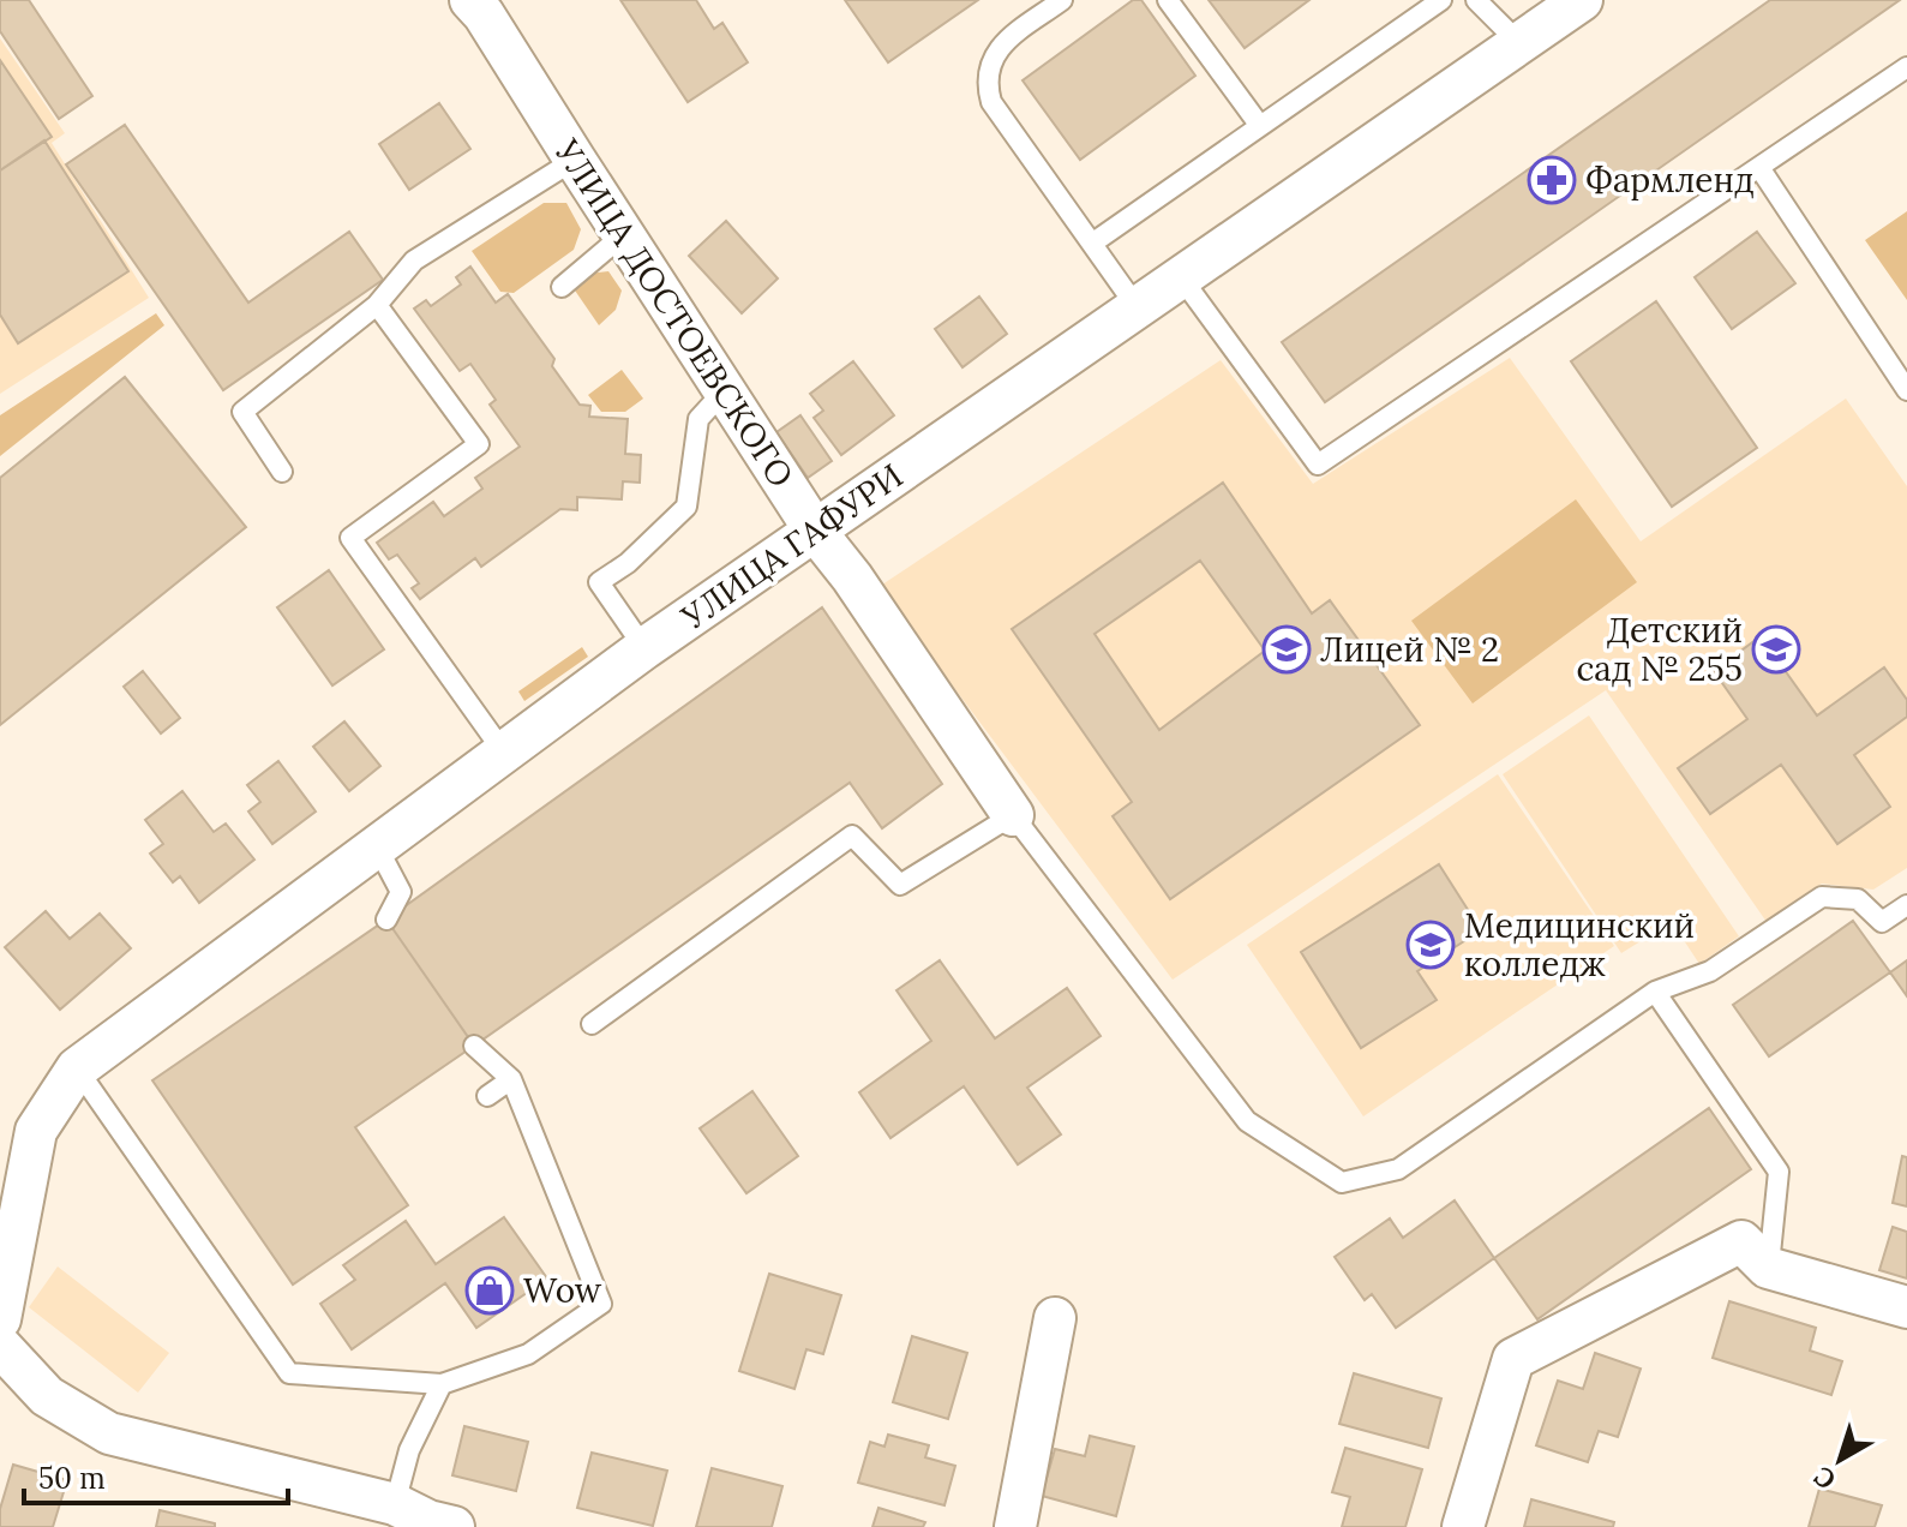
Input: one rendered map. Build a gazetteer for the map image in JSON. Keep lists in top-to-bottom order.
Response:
{
  "streets": {
    "street": ["УЛИЦА ДОСТОЕВСКОГО", "УЛИЦА ГАФУРИ"]
  },
  "crossings": [
    ["УЛИЦА ДОСТОЕВСКОГО", "УЛИЦА ГАФУРИ"]
  ],
  "places": {
    "pharmacy": ["Фармленд"],
    "school or university": ["Лицей № 2", "Детский сад № 255", "Медицинский колледж"],
    "shop": ["Wow"]
  },
  "scale_bar": "50 m",
  "north": "bottom left"
}
